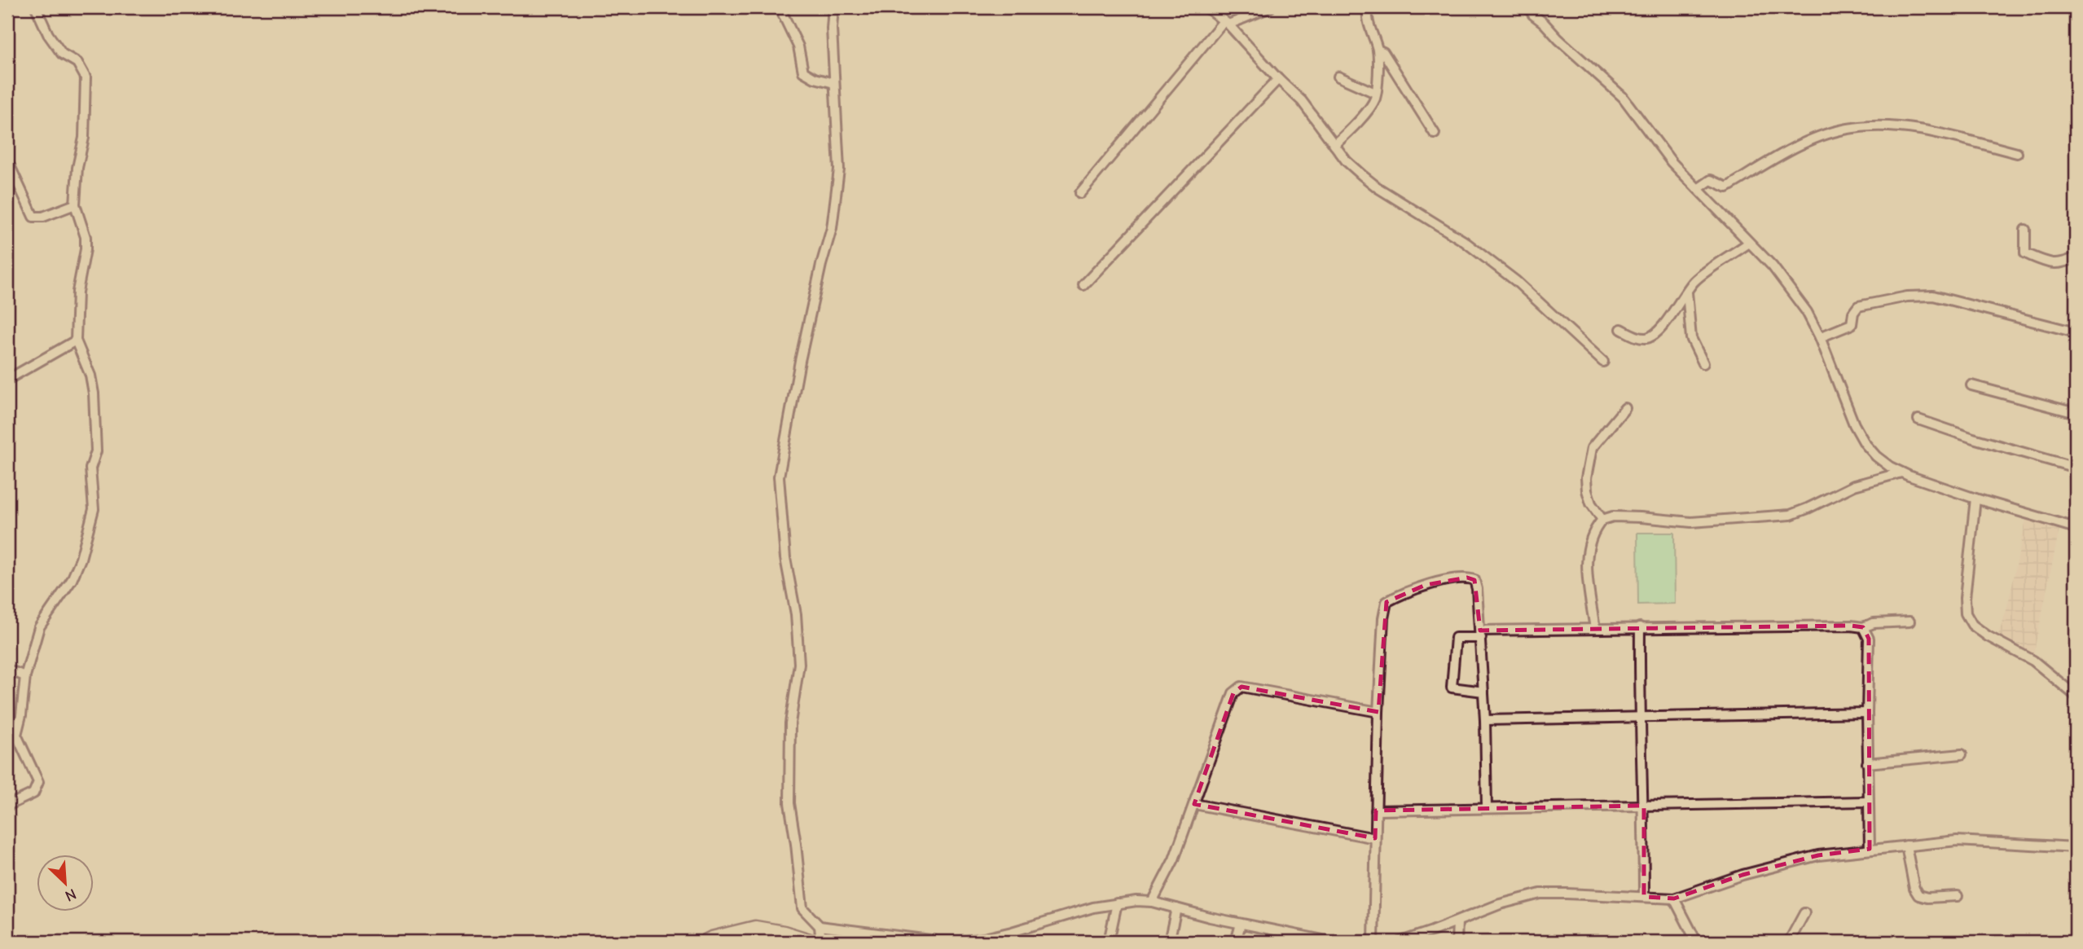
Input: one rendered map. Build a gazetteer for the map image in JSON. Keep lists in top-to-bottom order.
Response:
{
  "north": "bottom right"
}
